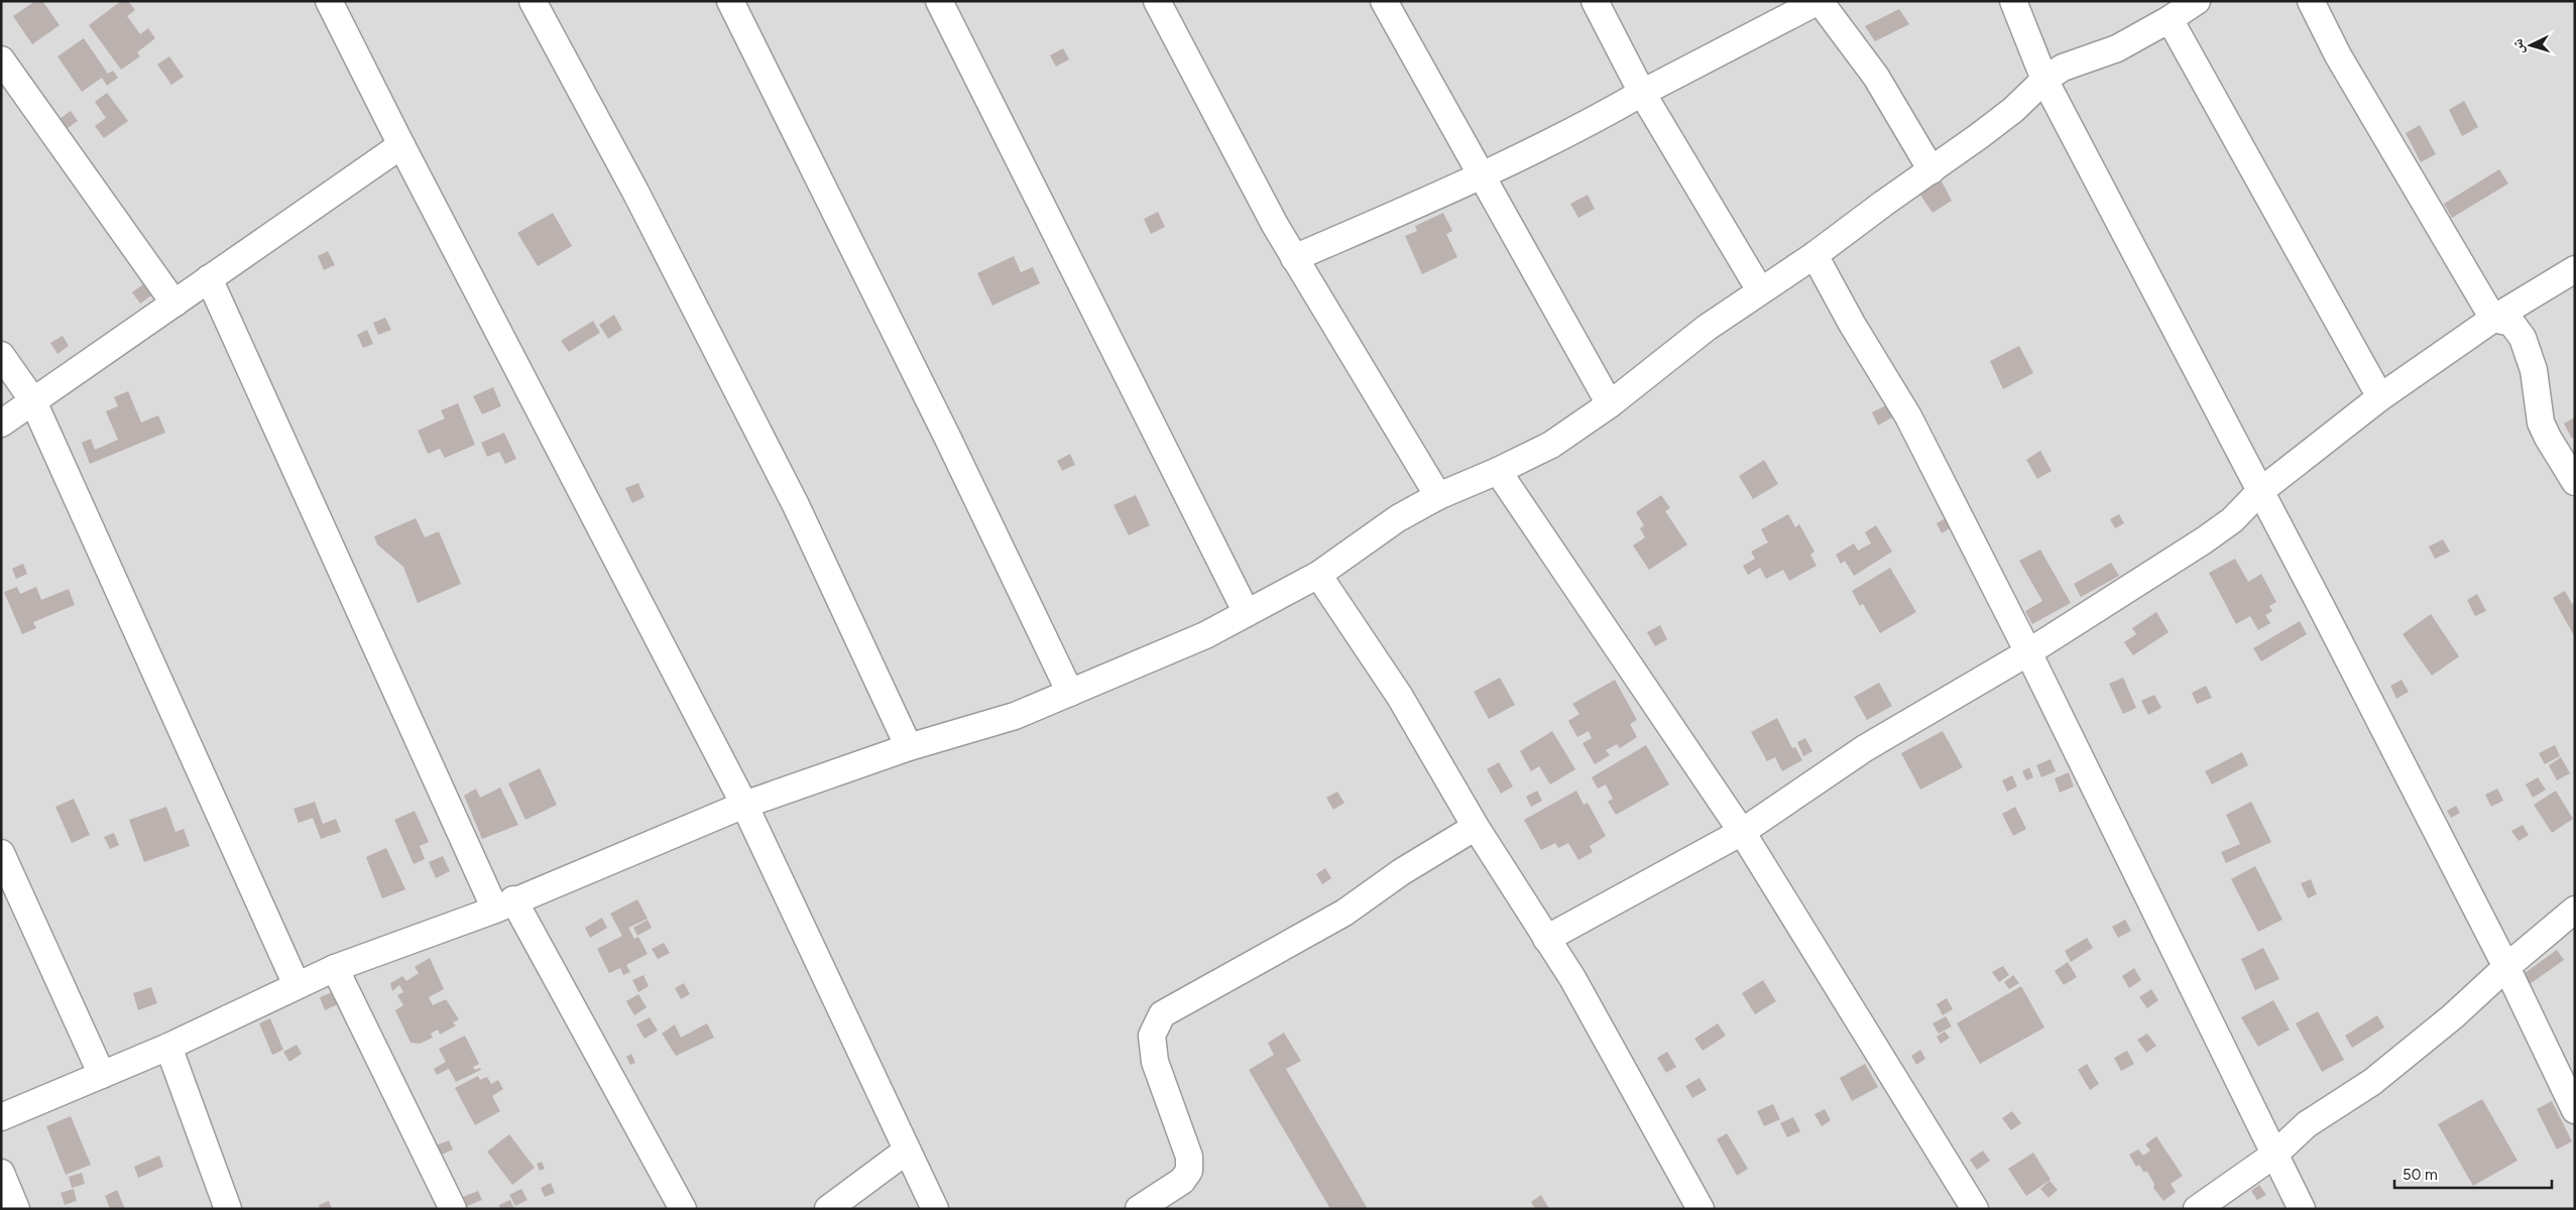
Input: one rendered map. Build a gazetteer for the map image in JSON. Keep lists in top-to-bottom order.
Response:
{
  "scale_bar": "50 m",
  "north": "left"
}
